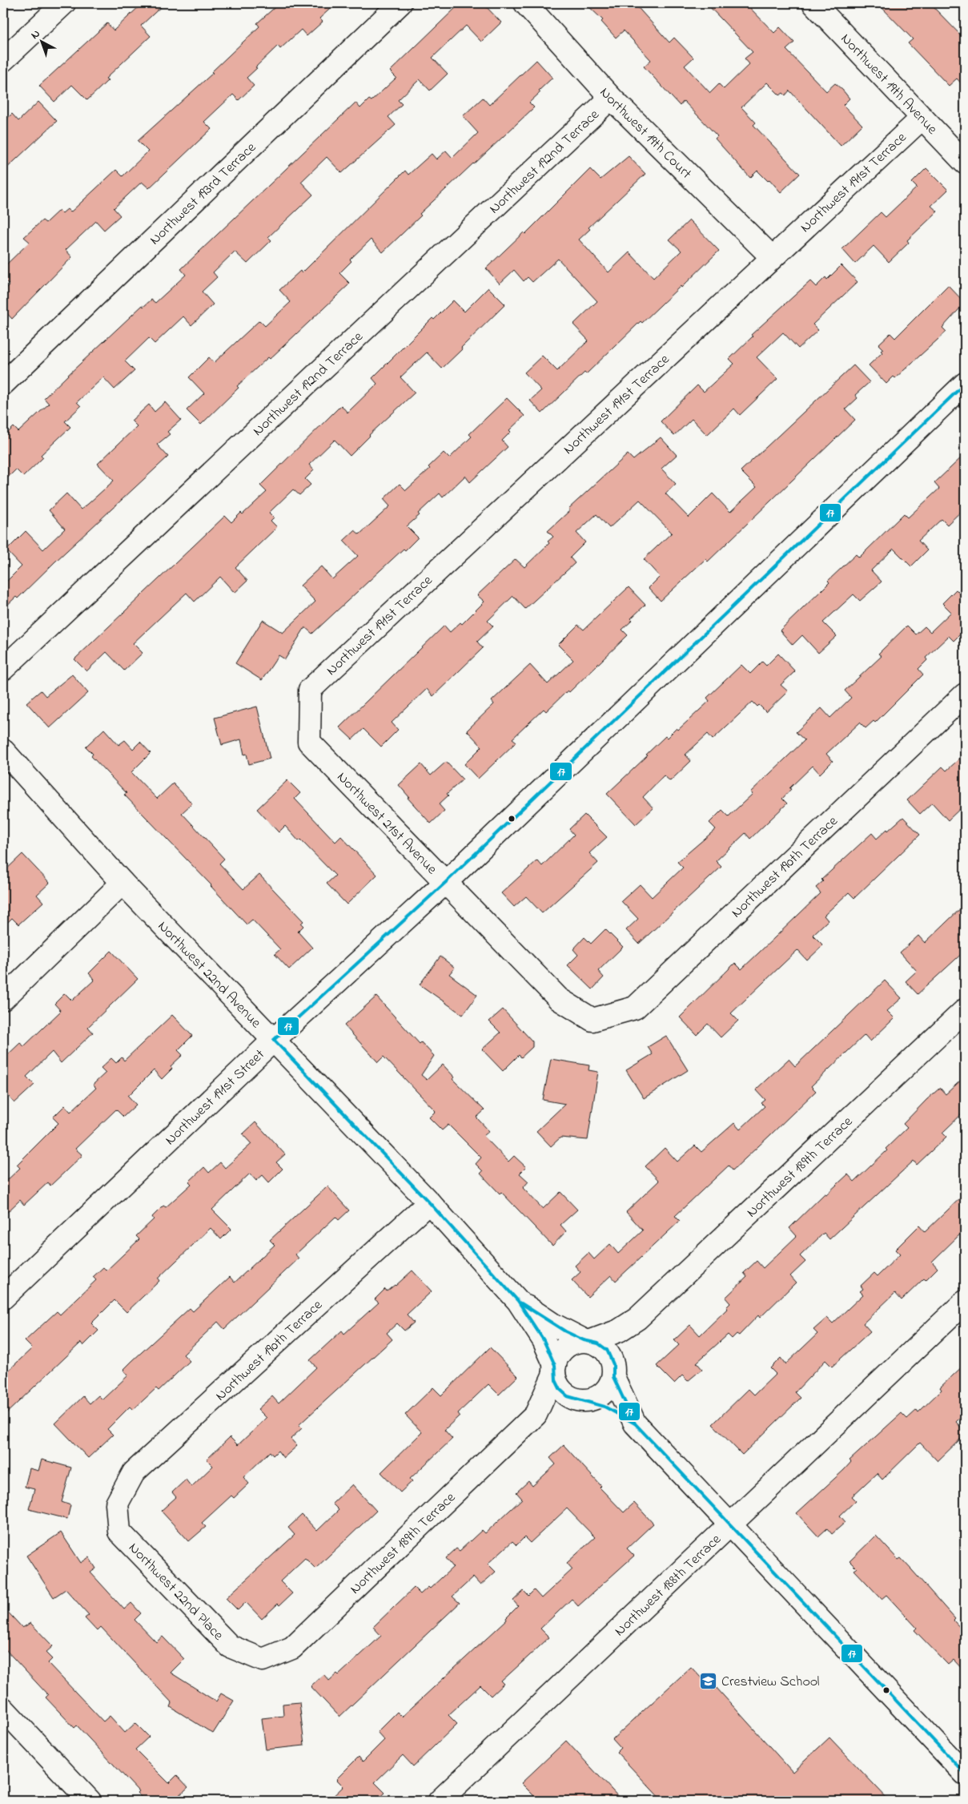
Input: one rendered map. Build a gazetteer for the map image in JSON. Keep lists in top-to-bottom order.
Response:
{
  "streets": {
    "street": [
      "Northwest 19th Avenue",
      "Northwest 19th Court",
      "Northwest 192nd Terrace",
      "Northwest 191st Terrace",
      "Northwest 193rd Terrace",
      "Northwest 21st Avenue",
      "Northwest 190th Terrace",
      "Northwest 22nd Avenue",
      "Northwest 191st Street",
      "Northwest 189th Terrace",
      "Northwest 188th Terrace",
      "Northwest 22nd Place"
    ]
  },
  "crossings": [
    ["Northwest 19th Avenue", "Northwest 191st Terrace"],
    ["Northwest 19th Court", "Northwest 192nd Terrace"],
    ["Northwest 19th Court", "Northwest 191st Terrace"],
    ["Northwest 191st Terrace", "Northwest 21st Avenue"],
    ["Northwest 21st Avenue", "Northwest 190th Terrace"],
    ["Northwest 21st Avenue", "Northwest 191st Street"],
    ["Northwest 190th Terrace", "Northwest 22nd Avenue"],
    ["Northwest 190th Terrace", "Northwest 22nd Place"],
    ["Northwest 22nd Avenue", "Northwest 191st Street"],
    ["Northwest 22nd Avenue", "Northwest 189th Terrace"],
    ["Northwest 189th Terrace", "Northwest 22nd Place"]
  ],
  "places": {
    "school or university": ["Crestview School"]
  },
  "lines": ["transit line 17"],
  "north": "top left"
}
